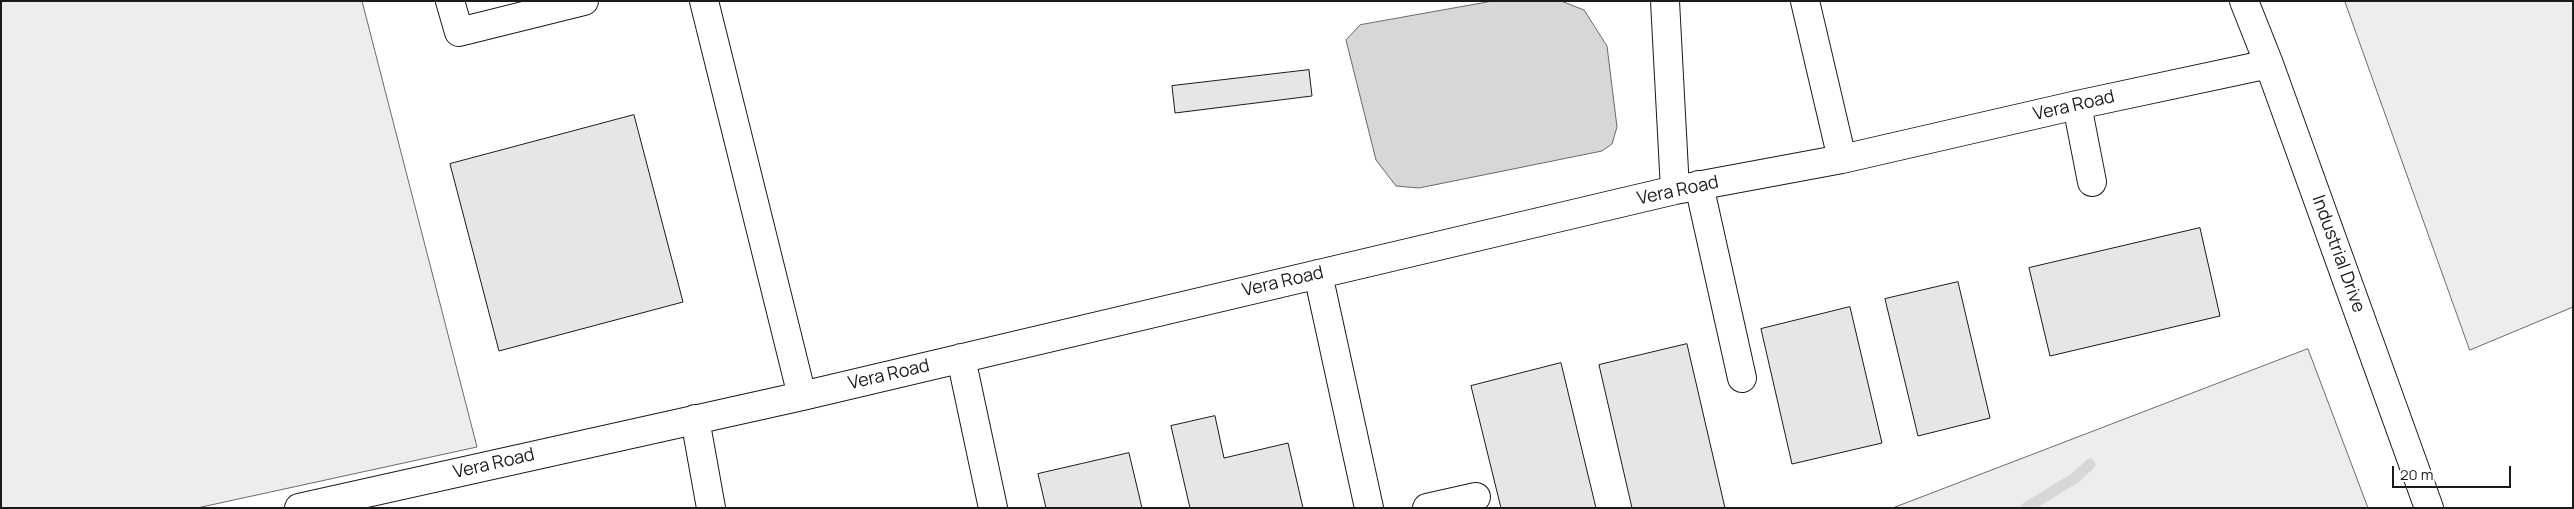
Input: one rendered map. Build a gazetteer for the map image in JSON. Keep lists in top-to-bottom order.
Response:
{
  "streets": {
    "street": ["Vera Road", "Industrial Drive"]
  },
  "crossings": [
    ["Vera Road", "Industrial Drive"]
  ],
  "scale_bar": "20 m"
}
